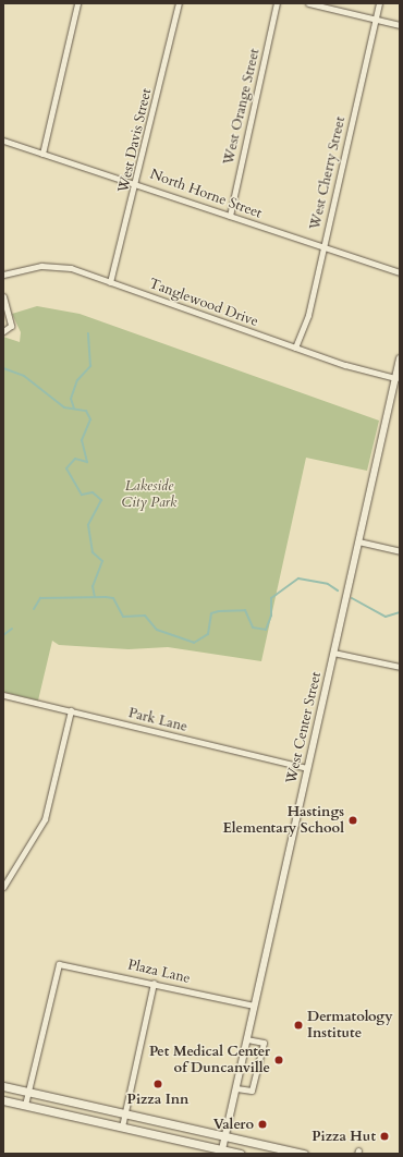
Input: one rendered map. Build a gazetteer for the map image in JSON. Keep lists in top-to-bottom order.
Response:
{
  "streets": {
    "street": [
      "West Orange Street",
      "West Davis Street",
      "West Cherry Street",
      "North Horne Street",
      "Tanglewood Drive",
      "Park Lane",
      "West Center Street",
      "Plaza Lane"
    ]
  },
  "crossings": [
    ["West Orange Street", "North Horne Street"],
    ["West Davis Street", "North Horne Street"],
    ["West Davis Street", "Tanglewood Drive"],
    ["West Cherry Street", "North Horne Street"],
    ["West Cherry Street", "Tanglewood Drive"],
    ["Tanglewood Drive", "West Center Street"],
    ["Park Lane", "West Center Street"],
    ["West Center Street", "Plaza Lane"]
  ],
  "parks": ["Lakeside City Park"],
  "places": [
    "Hastings Elementary School",
    "Dermatology Institute",
    "Pet Medical Center of Duncanville",
    "Pizza Inn",
    "Valero",
    "Pizza Hut"
  ]
}
